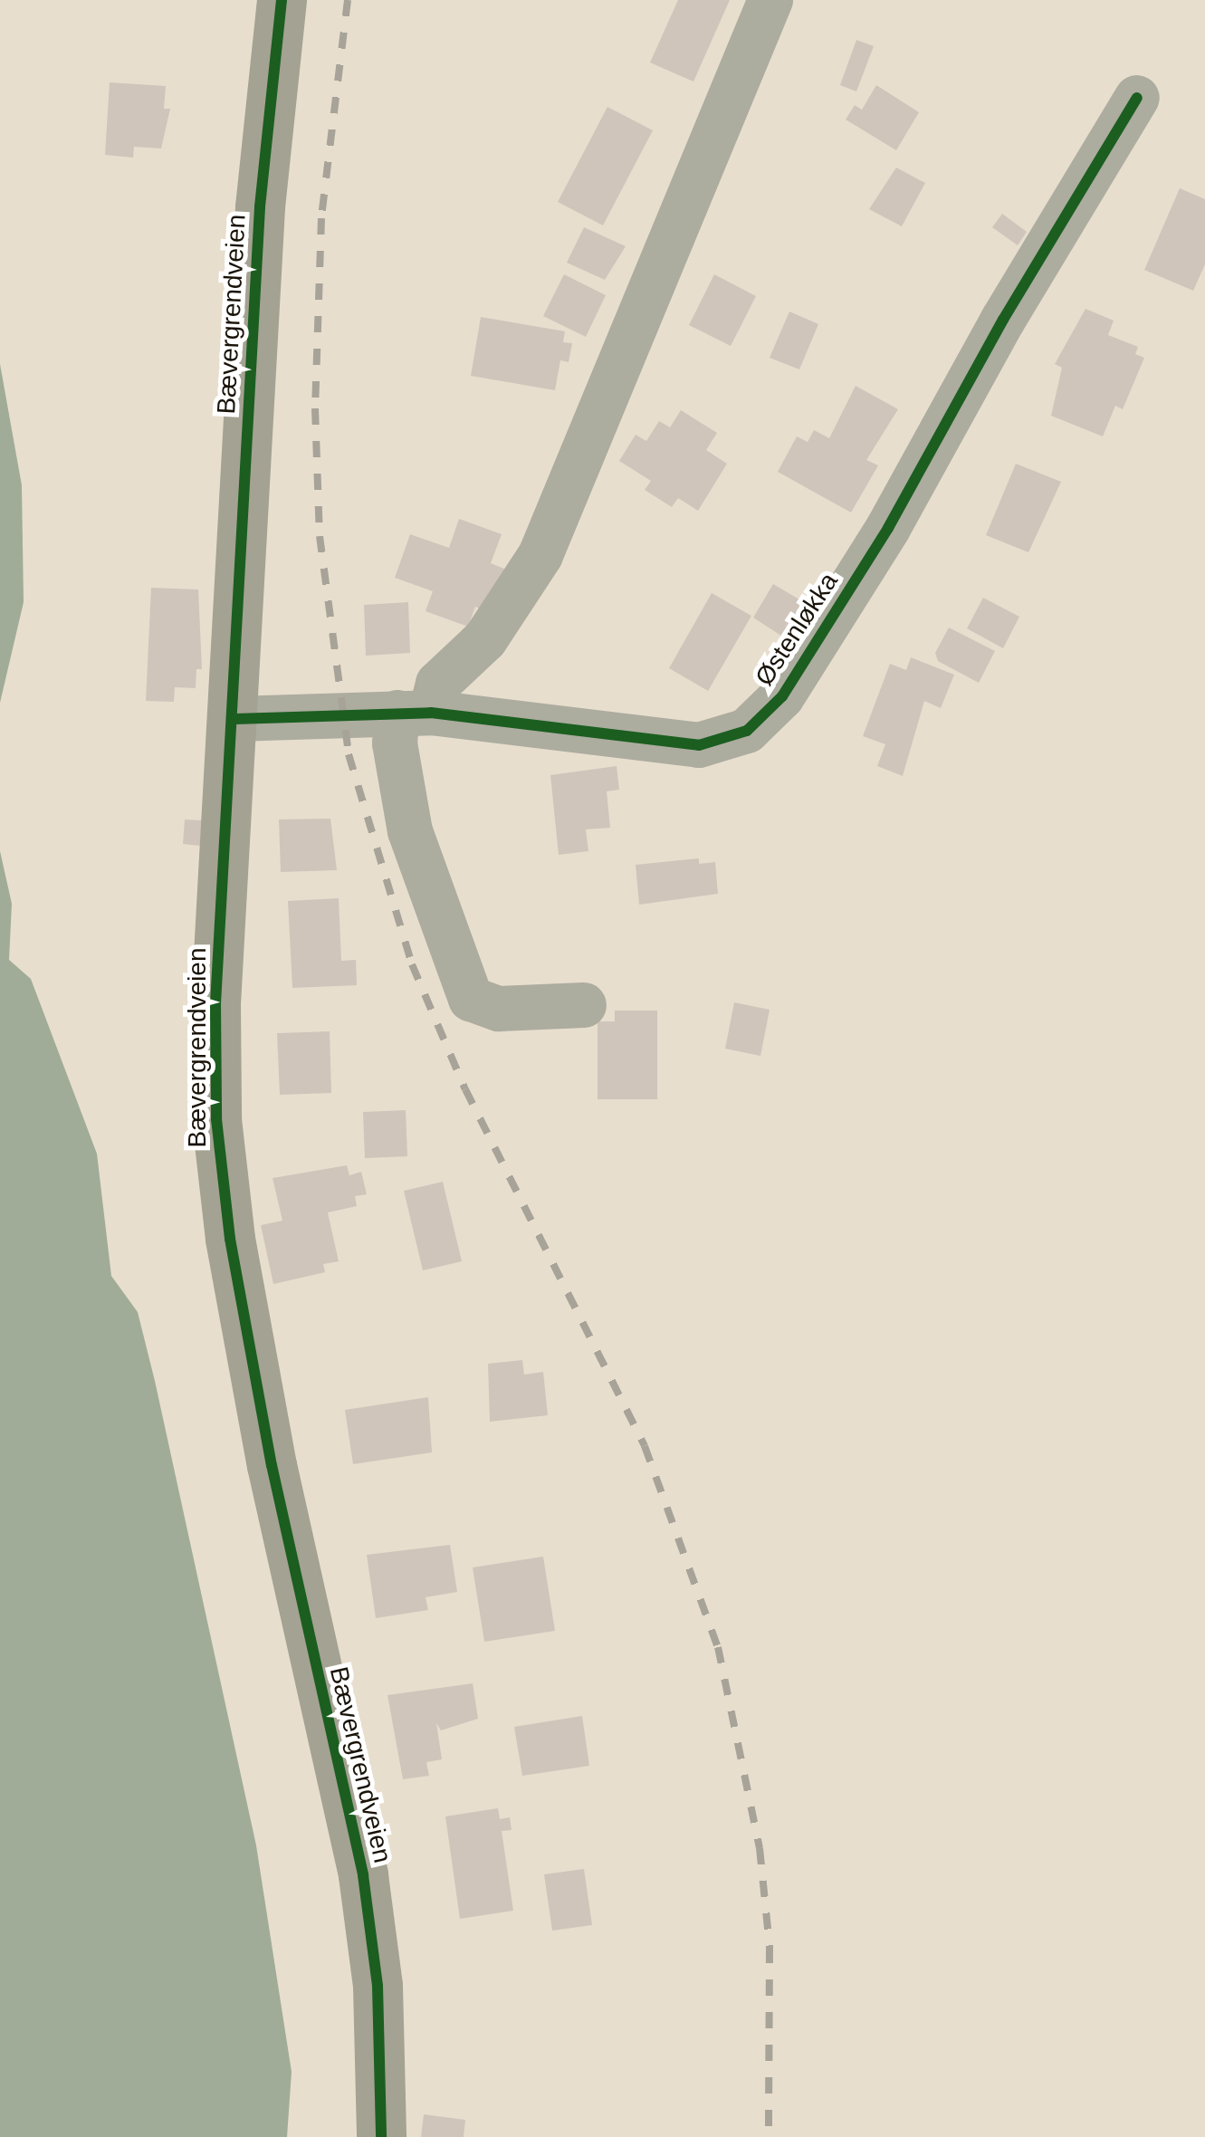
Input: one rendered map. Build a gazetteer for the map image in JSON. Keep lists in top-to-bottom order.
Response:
{
  "streets": {
    "main road": ["Bævergrendveien"],
    "street": ["Østenløkka"]
  },
  "crossings": [
    ["Bævergrendveien", "Østenløkka"]
  ]
}
